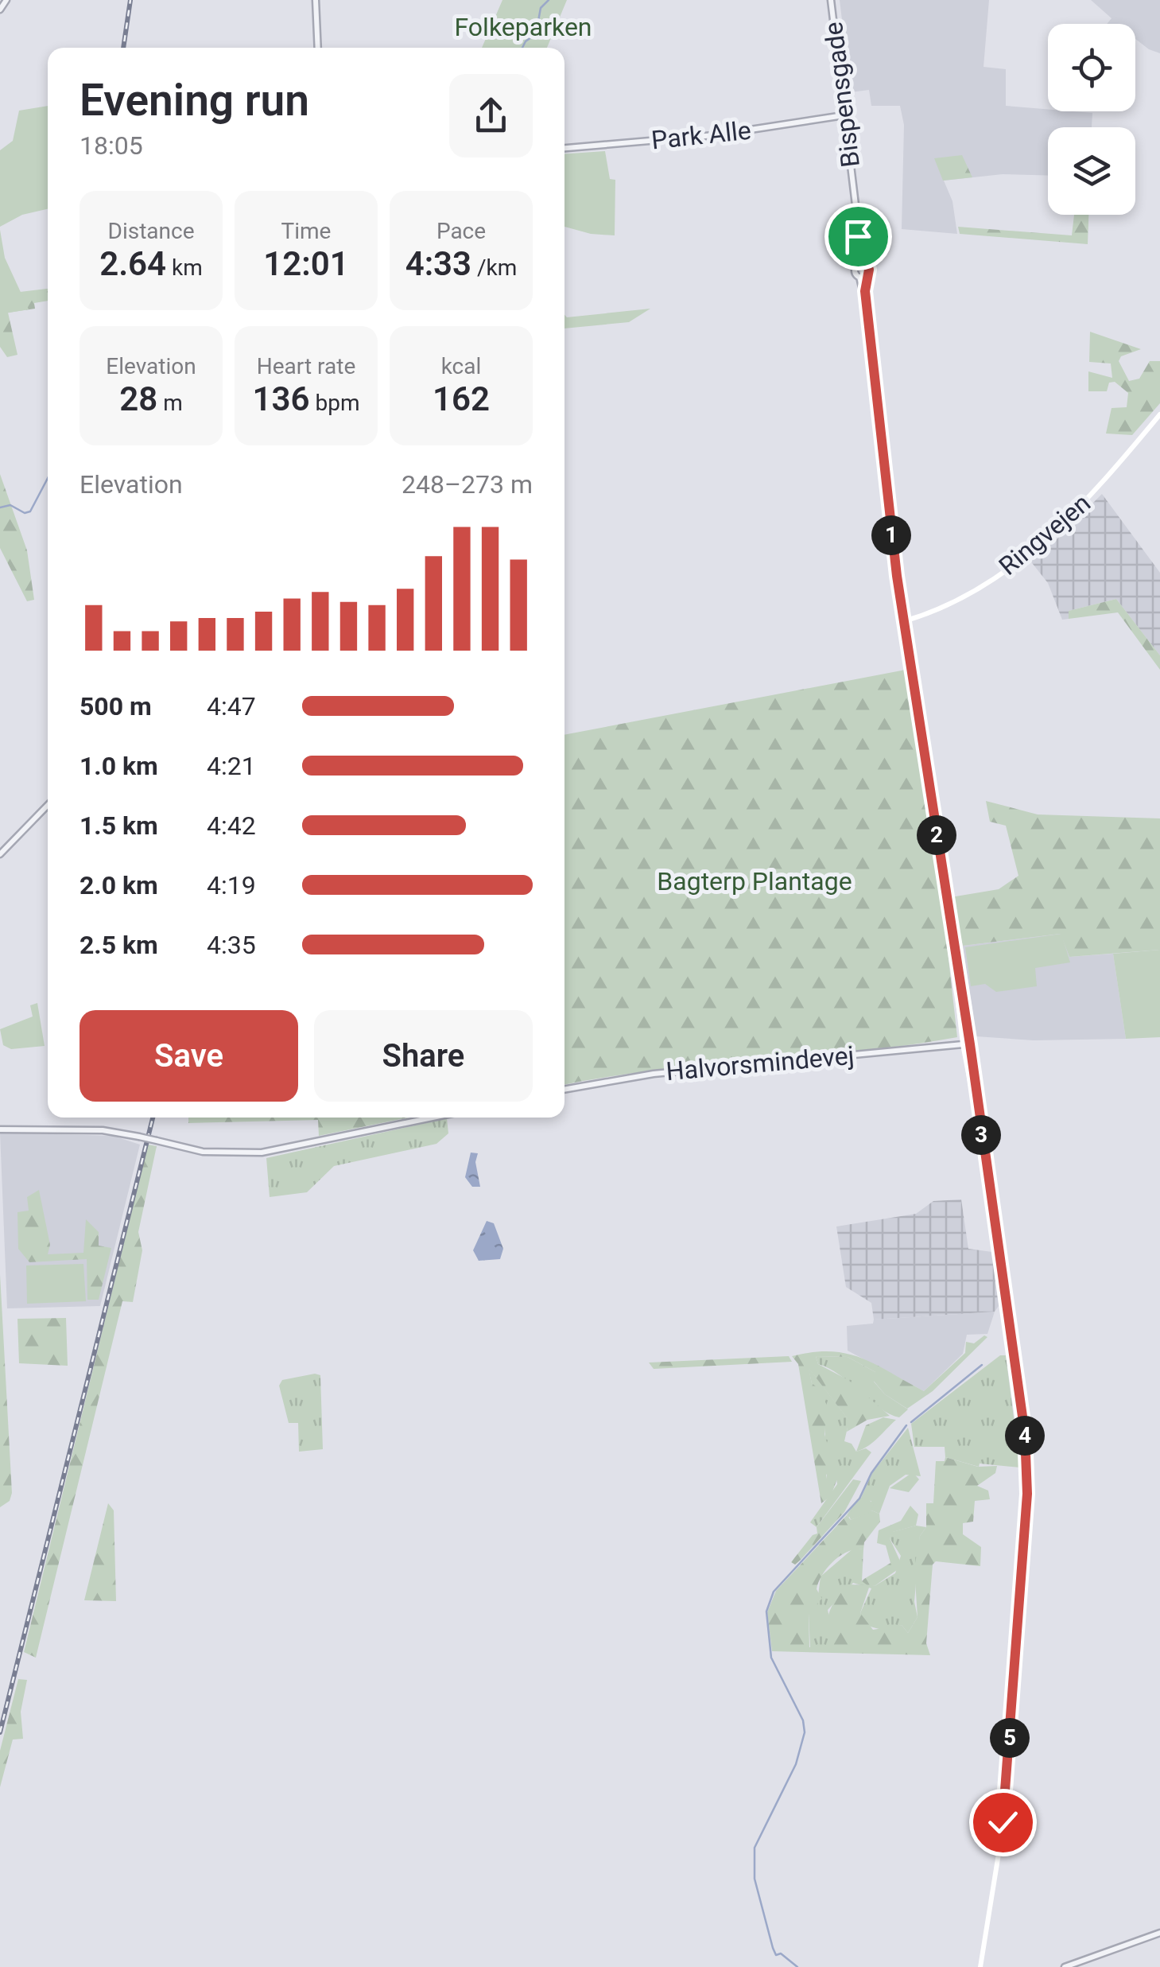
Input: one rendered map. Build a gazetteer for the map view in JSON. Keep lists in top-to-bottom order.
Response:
{
  "streets": {
    "main road": ["Ringvejen"],
    "street": ["Bispensgade", "Park Alle", "Halvorsmindevej"]
  },
  "crossings": [
    ["Bispensgade", "Park Alle"]
  ],
  "parks": ["Folkeparken", "Bagterp Plantage"],
  "page": {
    "heading": ["Evening run", "18:05"],
    "stats": [
      ["Distance", "2.64 km"],
      ["Time", "12:01"],
      ["Pace", "4:33 /km"],
      ["Elevation", "28 m"],
      ["Heart rate", "136 bpm"],
      ["kcal", "162"]
    ],
    "chart": ["Elevation", "248–273 m"],
    "pins": [
      "1",
      "2",
      "3",
      "4",
      "5"
    ],
    "list": [
      {
        "name": "500 m",
        "note": "4:47"
      },
      {
        "name": "1.0 km",
        "note": "4:21"
      },
      {
        "name": "1.5 km",
        "note": "4:42"
      },
      {
        "name": "2.0 km",
        "note": "4:19"
      },
      {
        "name": "2.5 km",
        "note": "4:35"
      }
    ],
    "buttons": ["Save", "Share"]
  }
}
